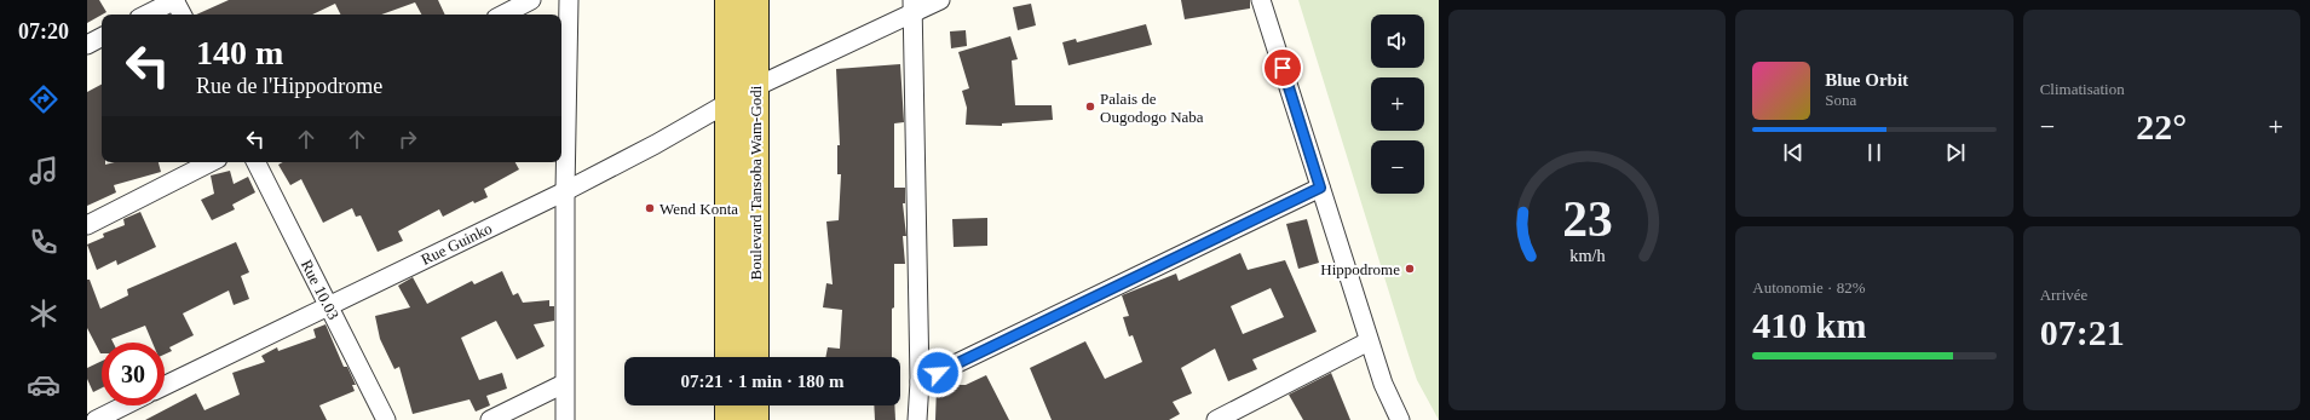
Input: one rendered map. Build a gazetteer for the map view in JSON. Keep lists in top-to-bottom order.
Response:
{
  "streets": {
    "main road": ["Boulevard Tansoba Wam-Godi"],
    "street": ["Rue Guinko", "Rue 10.03"]
  },
  "crossings": [
    ["Boulevard Tansoba Wam-Godi", "Rue Guinko"],
    ["Rue Guinko", "Rue 10.03"]
  ],
  "places": ["Palais de Ougodogo Naba", "Wend Konta", "Hippodrome"],
  "page": {
    "tabs": "07:20",
    "tile": [
      "Climatisation",
      ["Autonomie · 82%", "410 km"],
      ["Arrivée", "07:21"]
    ],
    "map_buttons": ["+", "−"],
    "turn": ["140 m", "Rue de l'Hippodrome"],
    "song": ["Blue Orbit", "Sona"],
    "heat": ["−", "22°", "+"],
    "limit": "30",
    "trip": "07:21 · 1 min · 180 m",
    "gauge": ["23", "km/h"]
  }
}
